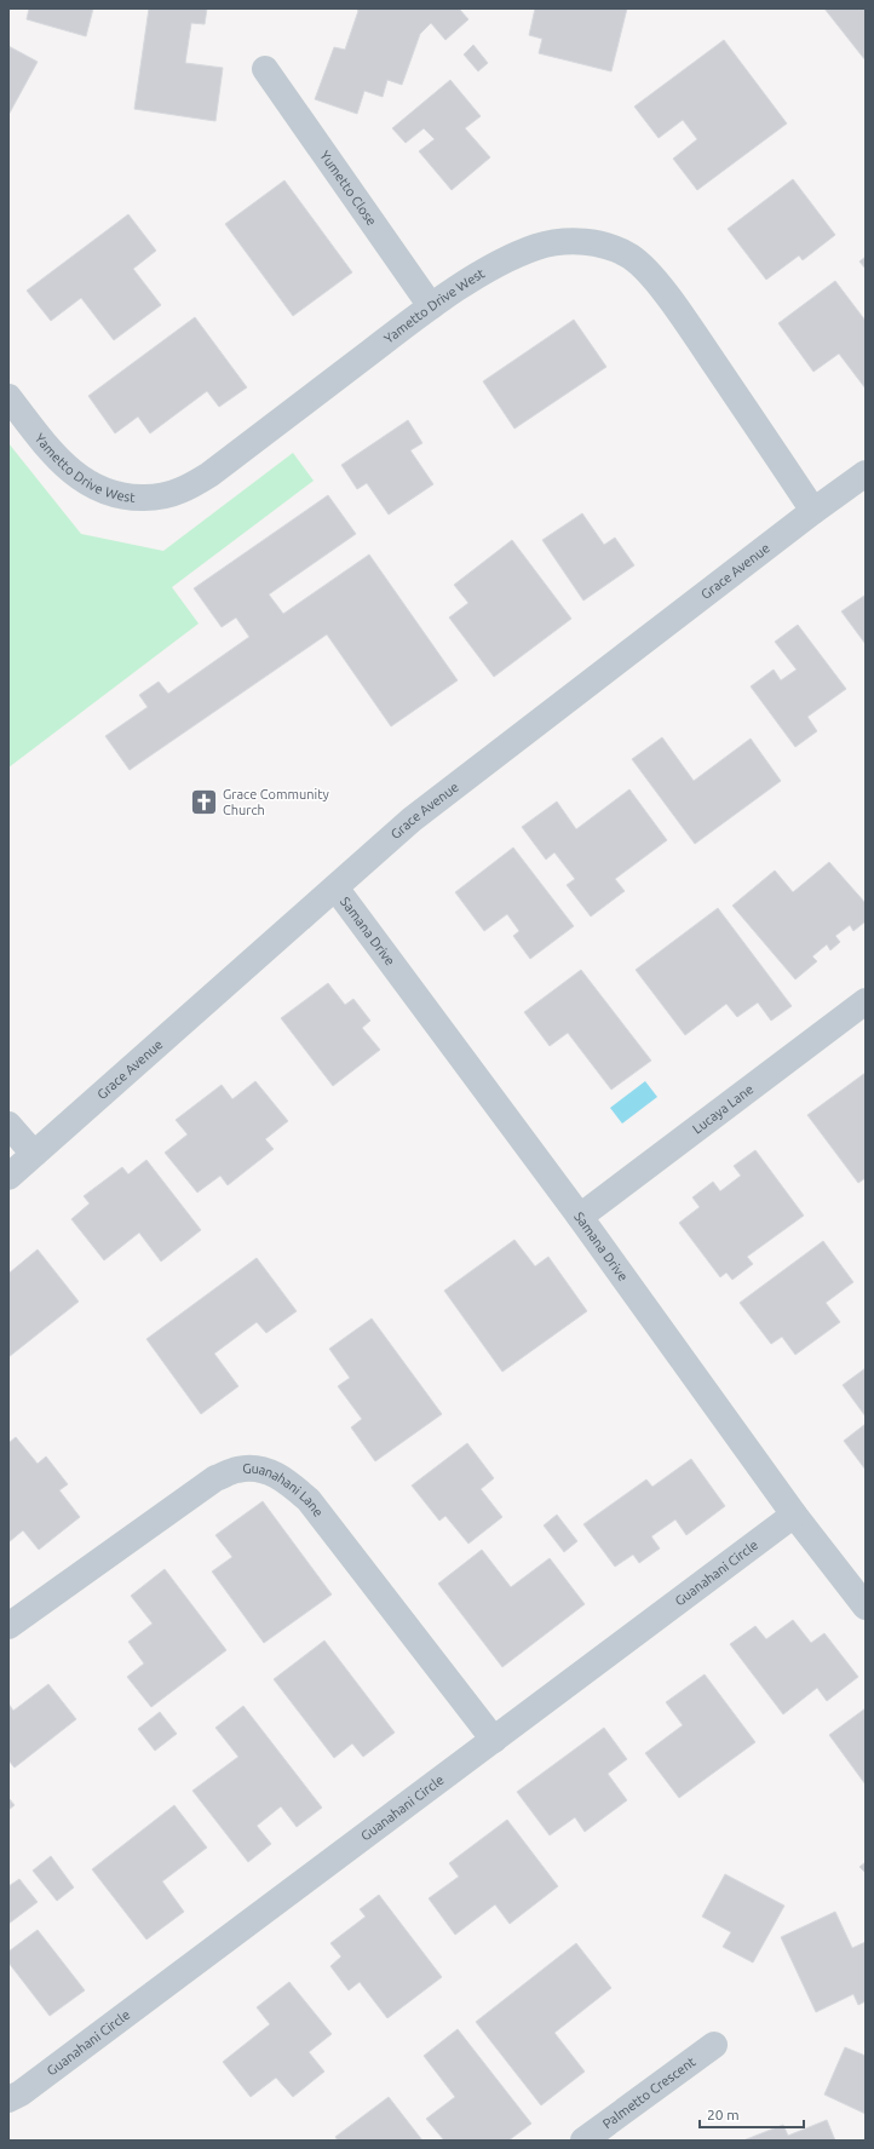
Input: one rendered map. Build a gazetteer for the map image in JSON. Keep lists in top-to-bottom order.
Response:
{
  "streets": {
    "street": [
      "Yumetto Close",
      "Yametto Drive West",
      "Grace Avenue",
      "Samana Drive",
      "Lucaya Lane",
      "Guanahani Lane",
      "Guanahani Circle",
      "Palmetto Crescent"
    ]
  },
  "crossings": [
    ["Yumetto Close", "Yametto Drive West"],
    ["Yametto Drive West", "Grace Avenue"],
    ["Grace Avenue", "Samana Drive"],
    ["Samana Drive", "Lucaya Lane"],
    ["Samana Drive", "Guanahani Circle"],
    ["Guanahani Lane", "Guanahani Circle"]
  ],
  "places": {
    "church": ["Grace Community Church"]
  },
  "scale_bar": "20 m"
}
